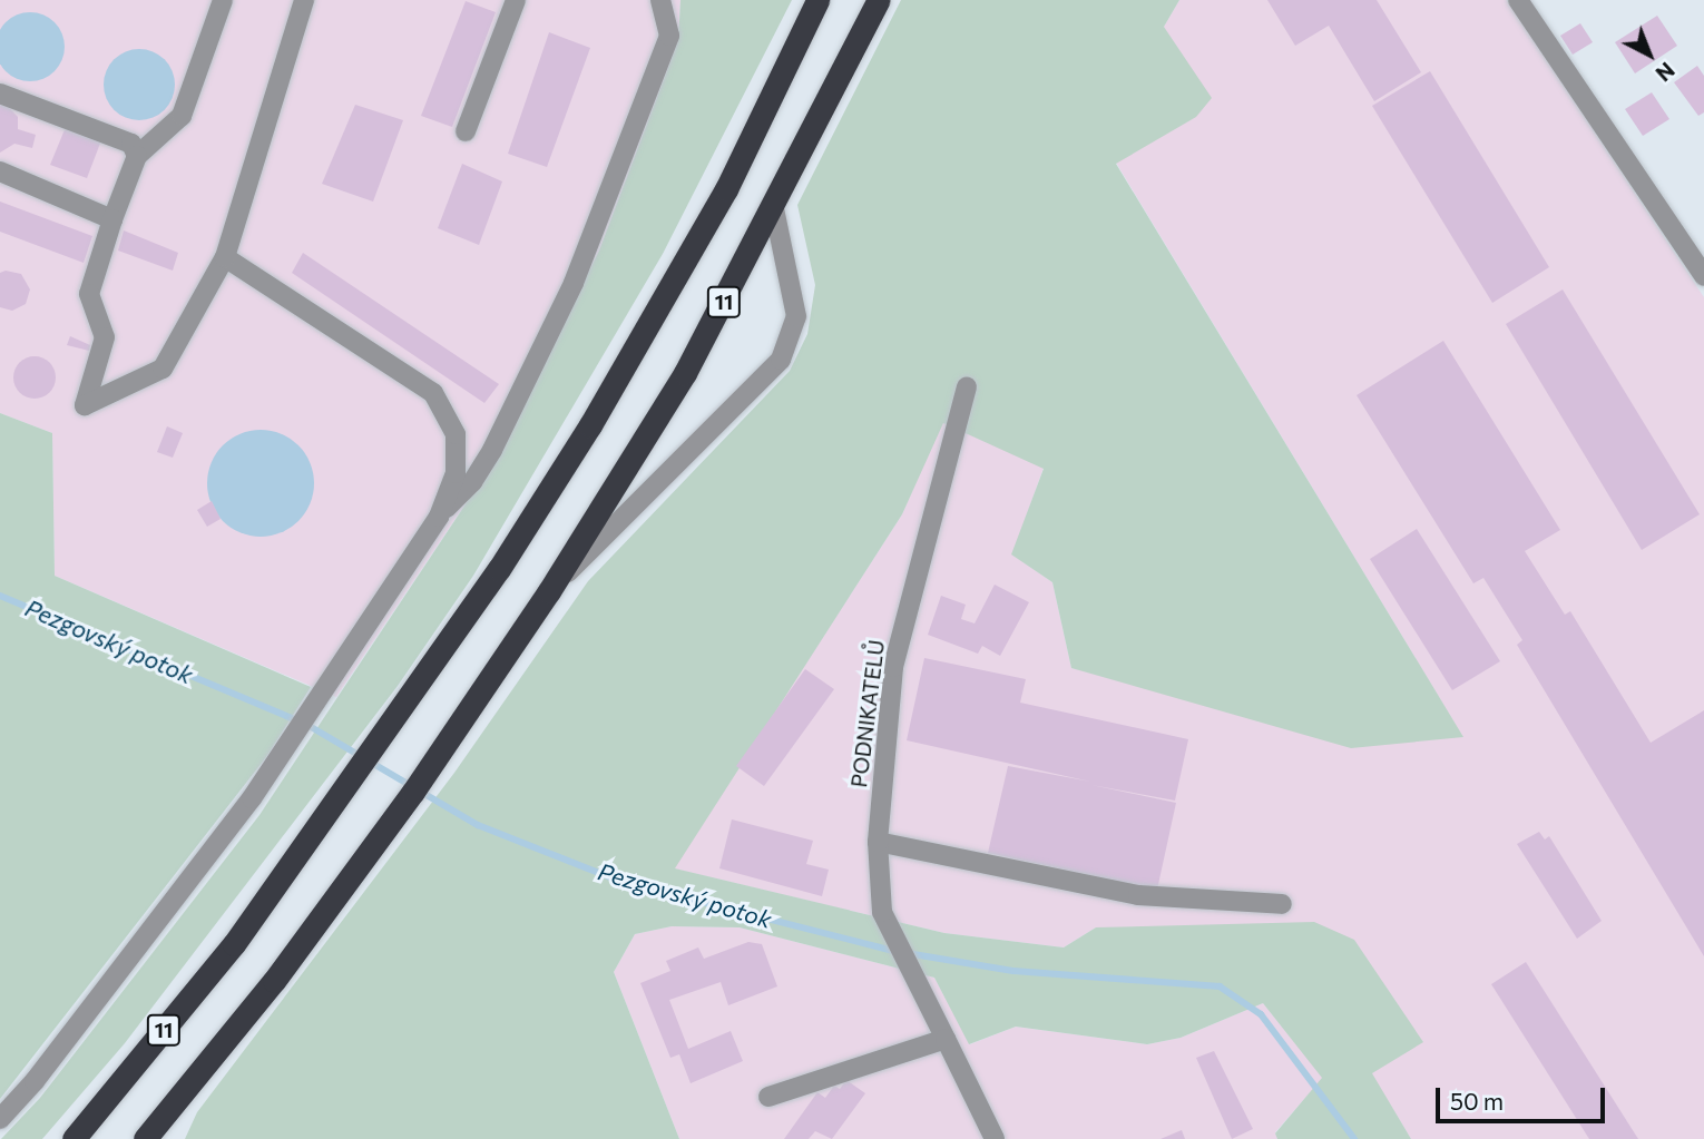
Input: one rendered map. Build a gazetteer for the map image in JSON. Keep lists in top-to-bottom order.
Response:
{
  "streets": {
    "highway": ["11"],
    "street": ["PODNIKATELŮ"]
  },
  "water": ["Pezgovský potok"],
  "scale_bar": "50 m",
  "north": "bottom right"
}
